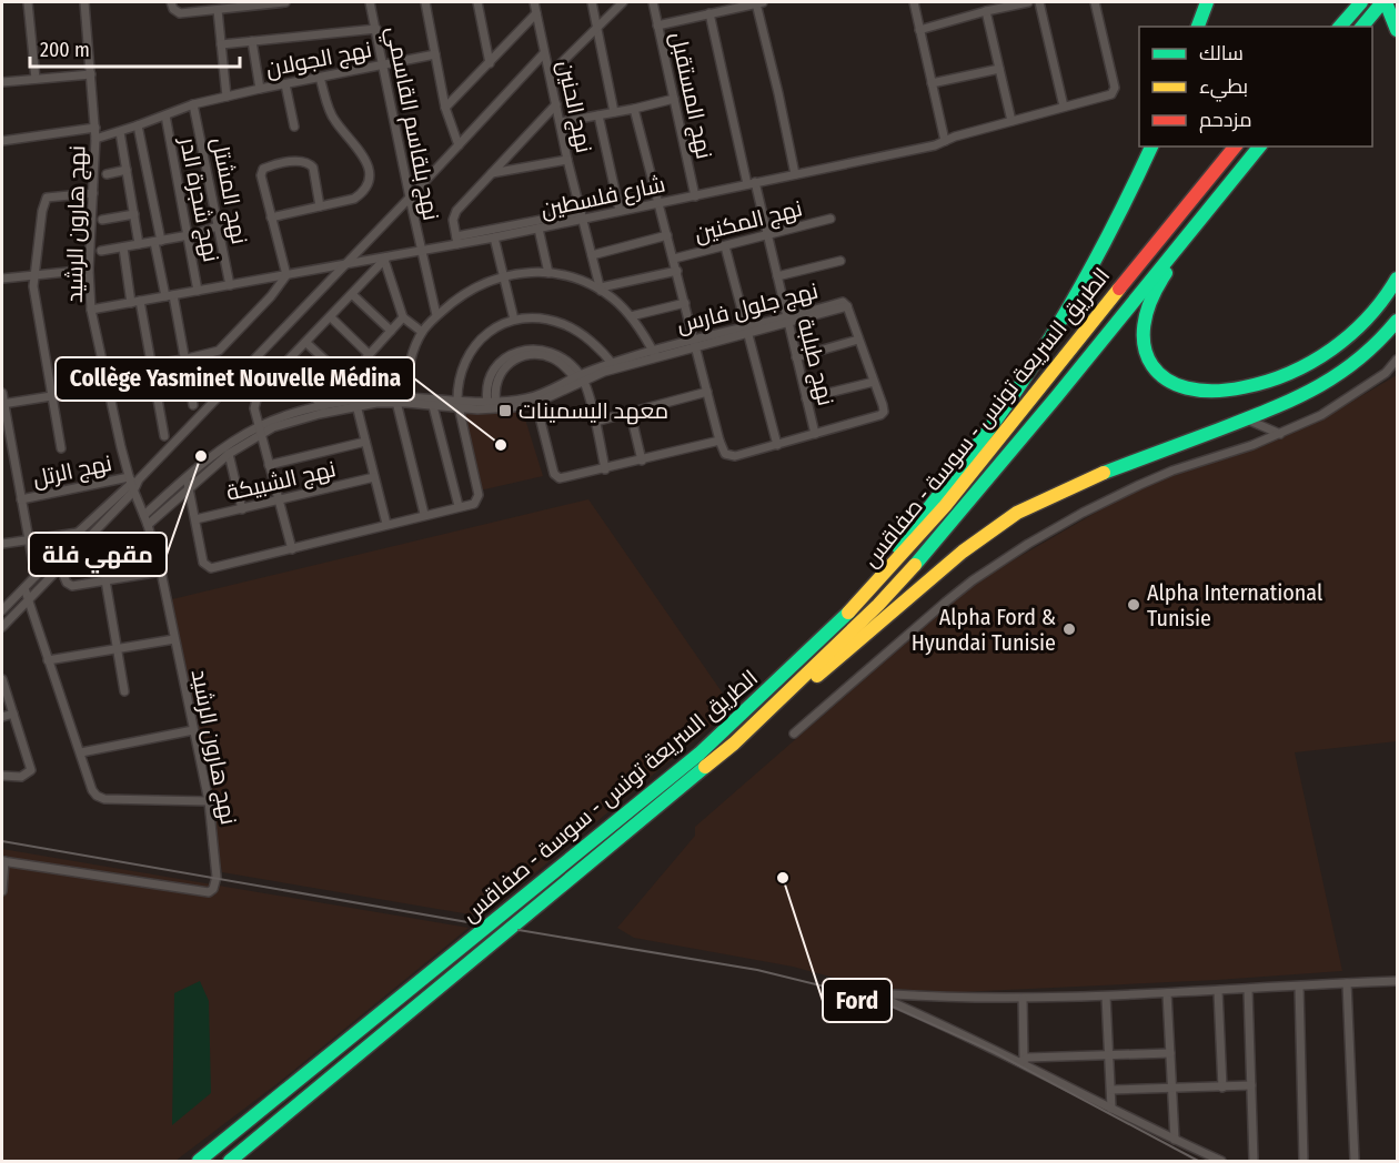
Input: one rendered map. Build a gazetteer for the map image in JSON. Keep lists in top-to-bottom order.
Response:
{
  "streets": {
    "highway": ["الطريق السريعة تونس - سوسة - صفاقس"],
    "street": [
      "نهج الجولان",
      "نهج المستقبل",
      "نهج الحنين",
      "نهج بلقاسم القاسمي",
      "نهج المشتل",
      "شارع فلسطين",
      "نهج شجرة الدر",
      "نهج المكنين",
      "نهج هارون الرشيد",
      "نهج جلول فارس",
      "نهج طبلبة",
      "نهج الرتل",
      "نهج الشبيكة"
    ]
  },
  "crossings": [
    ["نهج الجولان", "نهج بلقاسم القاسمي"],
    ["نهج الجولان", "نهج المشتل"],
    ["نهج الجولان", "نهج شجرة الدر"],
    ["نهج الجولان", "نهج هارون الرشيد"],
    ["نهج المستقبل", "شارع فلسطين"],
    ["نهج الحنين", "شارع فلسطين"],
    ["نهج بلقاسم القاسمي", "شارع فلسطين"],
    ["نهج المشتل", "شارع فلسطين"],
    ["شارع فلسطين", "نهج شجرة الدر"],
    ["شارع فلسطين", "نهج هارون الرشيد"],
    ["شارع فلسطين", "نهج طبلبة"],
    ["نهج المكنين", "نهج طبلبة"],
    ["نهج هارون الرشيد", "نهج جلول فارس"],
    ["نهج هارون الرشيد", "نهج الرتل"],
    ["نهج جلول فارس", "نهج طبلبة"]
  ],
  "places": {
    "transit": ["معهد اليسمينات"],
    "other": [
      "Collège Yasminet Nouvelle Médina",
      "مقهي فلة",
      "Alpha International Tunisie",
      "Alpha Ford & Hyundai Tunisie",
      "Ford"
    ]
  },
  "legend": ["سالك", "بطيء", "مزدحم"],
  "scale_bar": "200 m"
}
